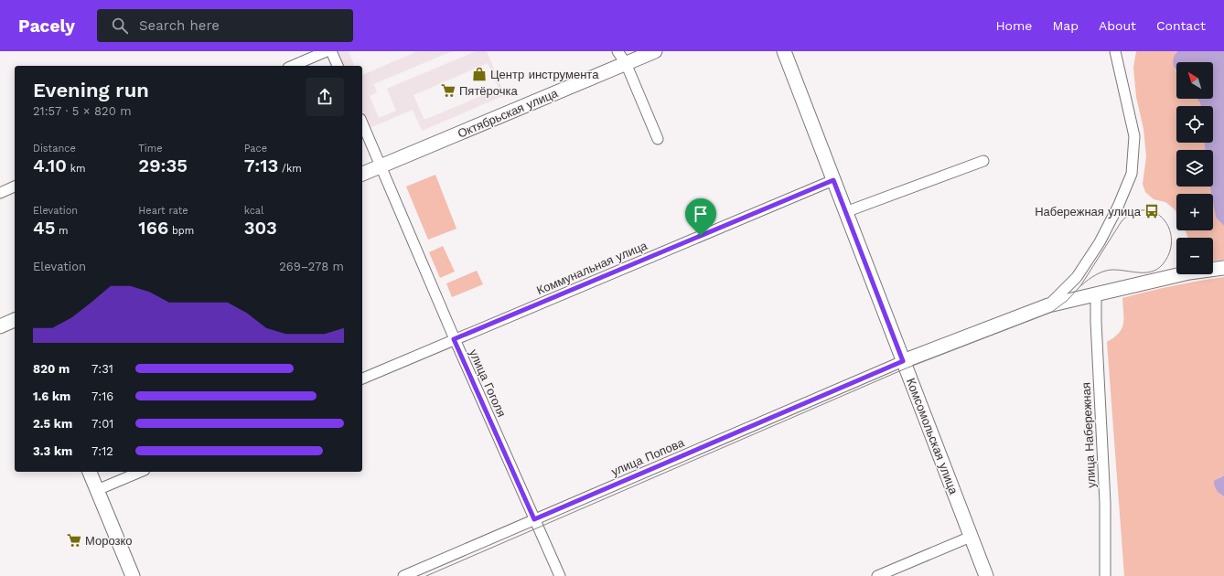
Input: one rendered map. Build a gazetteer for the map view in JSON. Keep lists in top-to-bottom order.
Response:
{
  "streets": {
    "main road": ["Октябрьская улица", "Комсомольская улица"],
    "street": [
      "Коммунальная улица",
      "улица Гоголя",
      "улица Набережная",
      "улица Попова"
    ]
  },
  "crossings": [
    ["Октябрьская улица", "улица Гоголя"],
    ["Коммунальная улица", "улица Гоголя"],
    ["Коммунальная улица", "Комсомольская улица"],
    ["улица Гоголя", "улица Попова"],
    ["Комсомольская улица", "улица Попова"]
  ],
  "places": {
    "shop": ["Центр инструмента"],
    "supermarket": ["Пятёрочка", "Морозко"],
    "bus stop": ["Набережная улица"]
  },
  "north": "top left",
  "page": {
    "header": "Pacely",
    "search": "Search here",
    "nav": [
      "Home",
      "Map",
      "About",
      "Contact"
    ],
    "map_buttons": ["+", "−"],
    "heading": ["Evening run", "21:57 · 5 × 820 m"],
    "stats": [
      ["Distance", "4.10 km"],
      ["Time", "29:35"],
      ["Pace", "7:13 /km"],
      ["Elevation", "45 m"],
      ["Heart rate", "166 bpm"],
      ["kcal", "303"]
    ],
    "chart": ["Elevation", "269–278 m"],
    "list": [
      {
        "name": "820 m",
        "note": "7:31"
      },
      {
        "name": "1.6 km",
        "note": "7:16"
      },
      {
        "name": "2.5 km",
        "note": "7:01"
      },
      {
        "name": "3.3 km",
        "note": "7:12"
      }
    ]
  }
}
